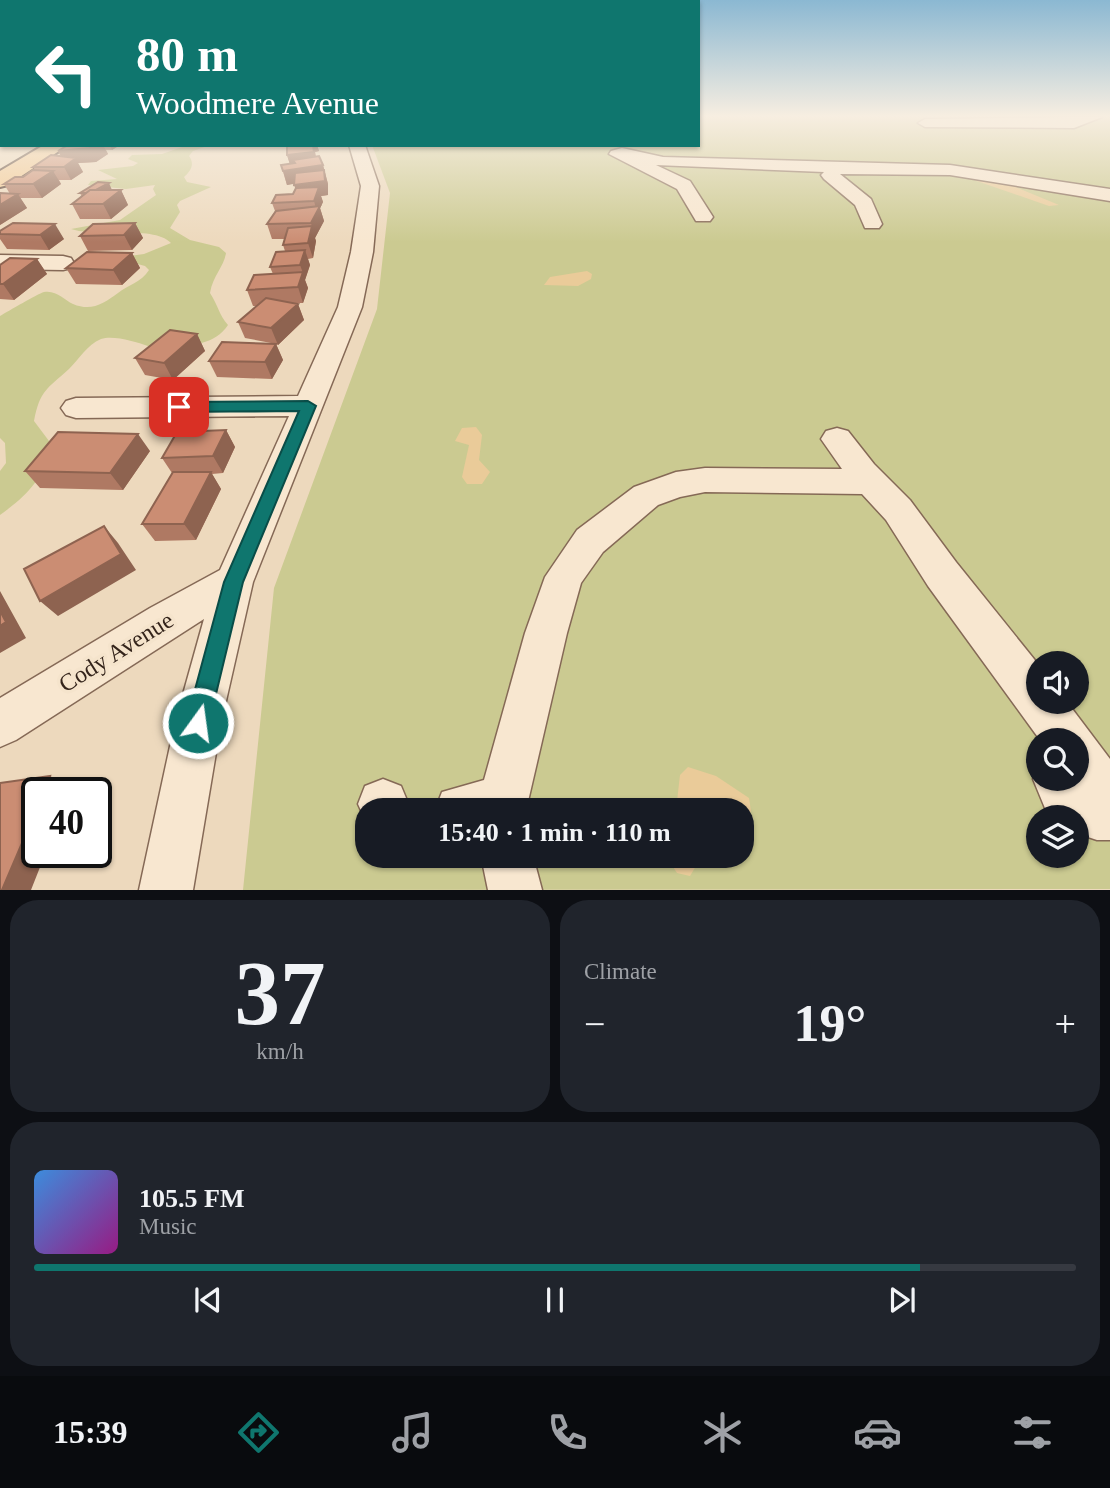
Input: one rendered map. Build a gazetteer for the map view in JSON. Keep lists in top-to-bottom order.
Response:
{
  "streets": {
    "street": ["Cody Avenue"]
  },
  "page": {
    "turn": ["80 m", "Woodmere Avenue"],
    "limit": "40",
    "trip": "15:40 · 1 min · 110 m",
    "tile": [
      ["37", "km/h"],
      "Climate"
    ],
    "heat": ["−", "19°", "+"],
    "song": ["105.5 FM", "Music"],
    "tabs": "15:39"
  }
}
